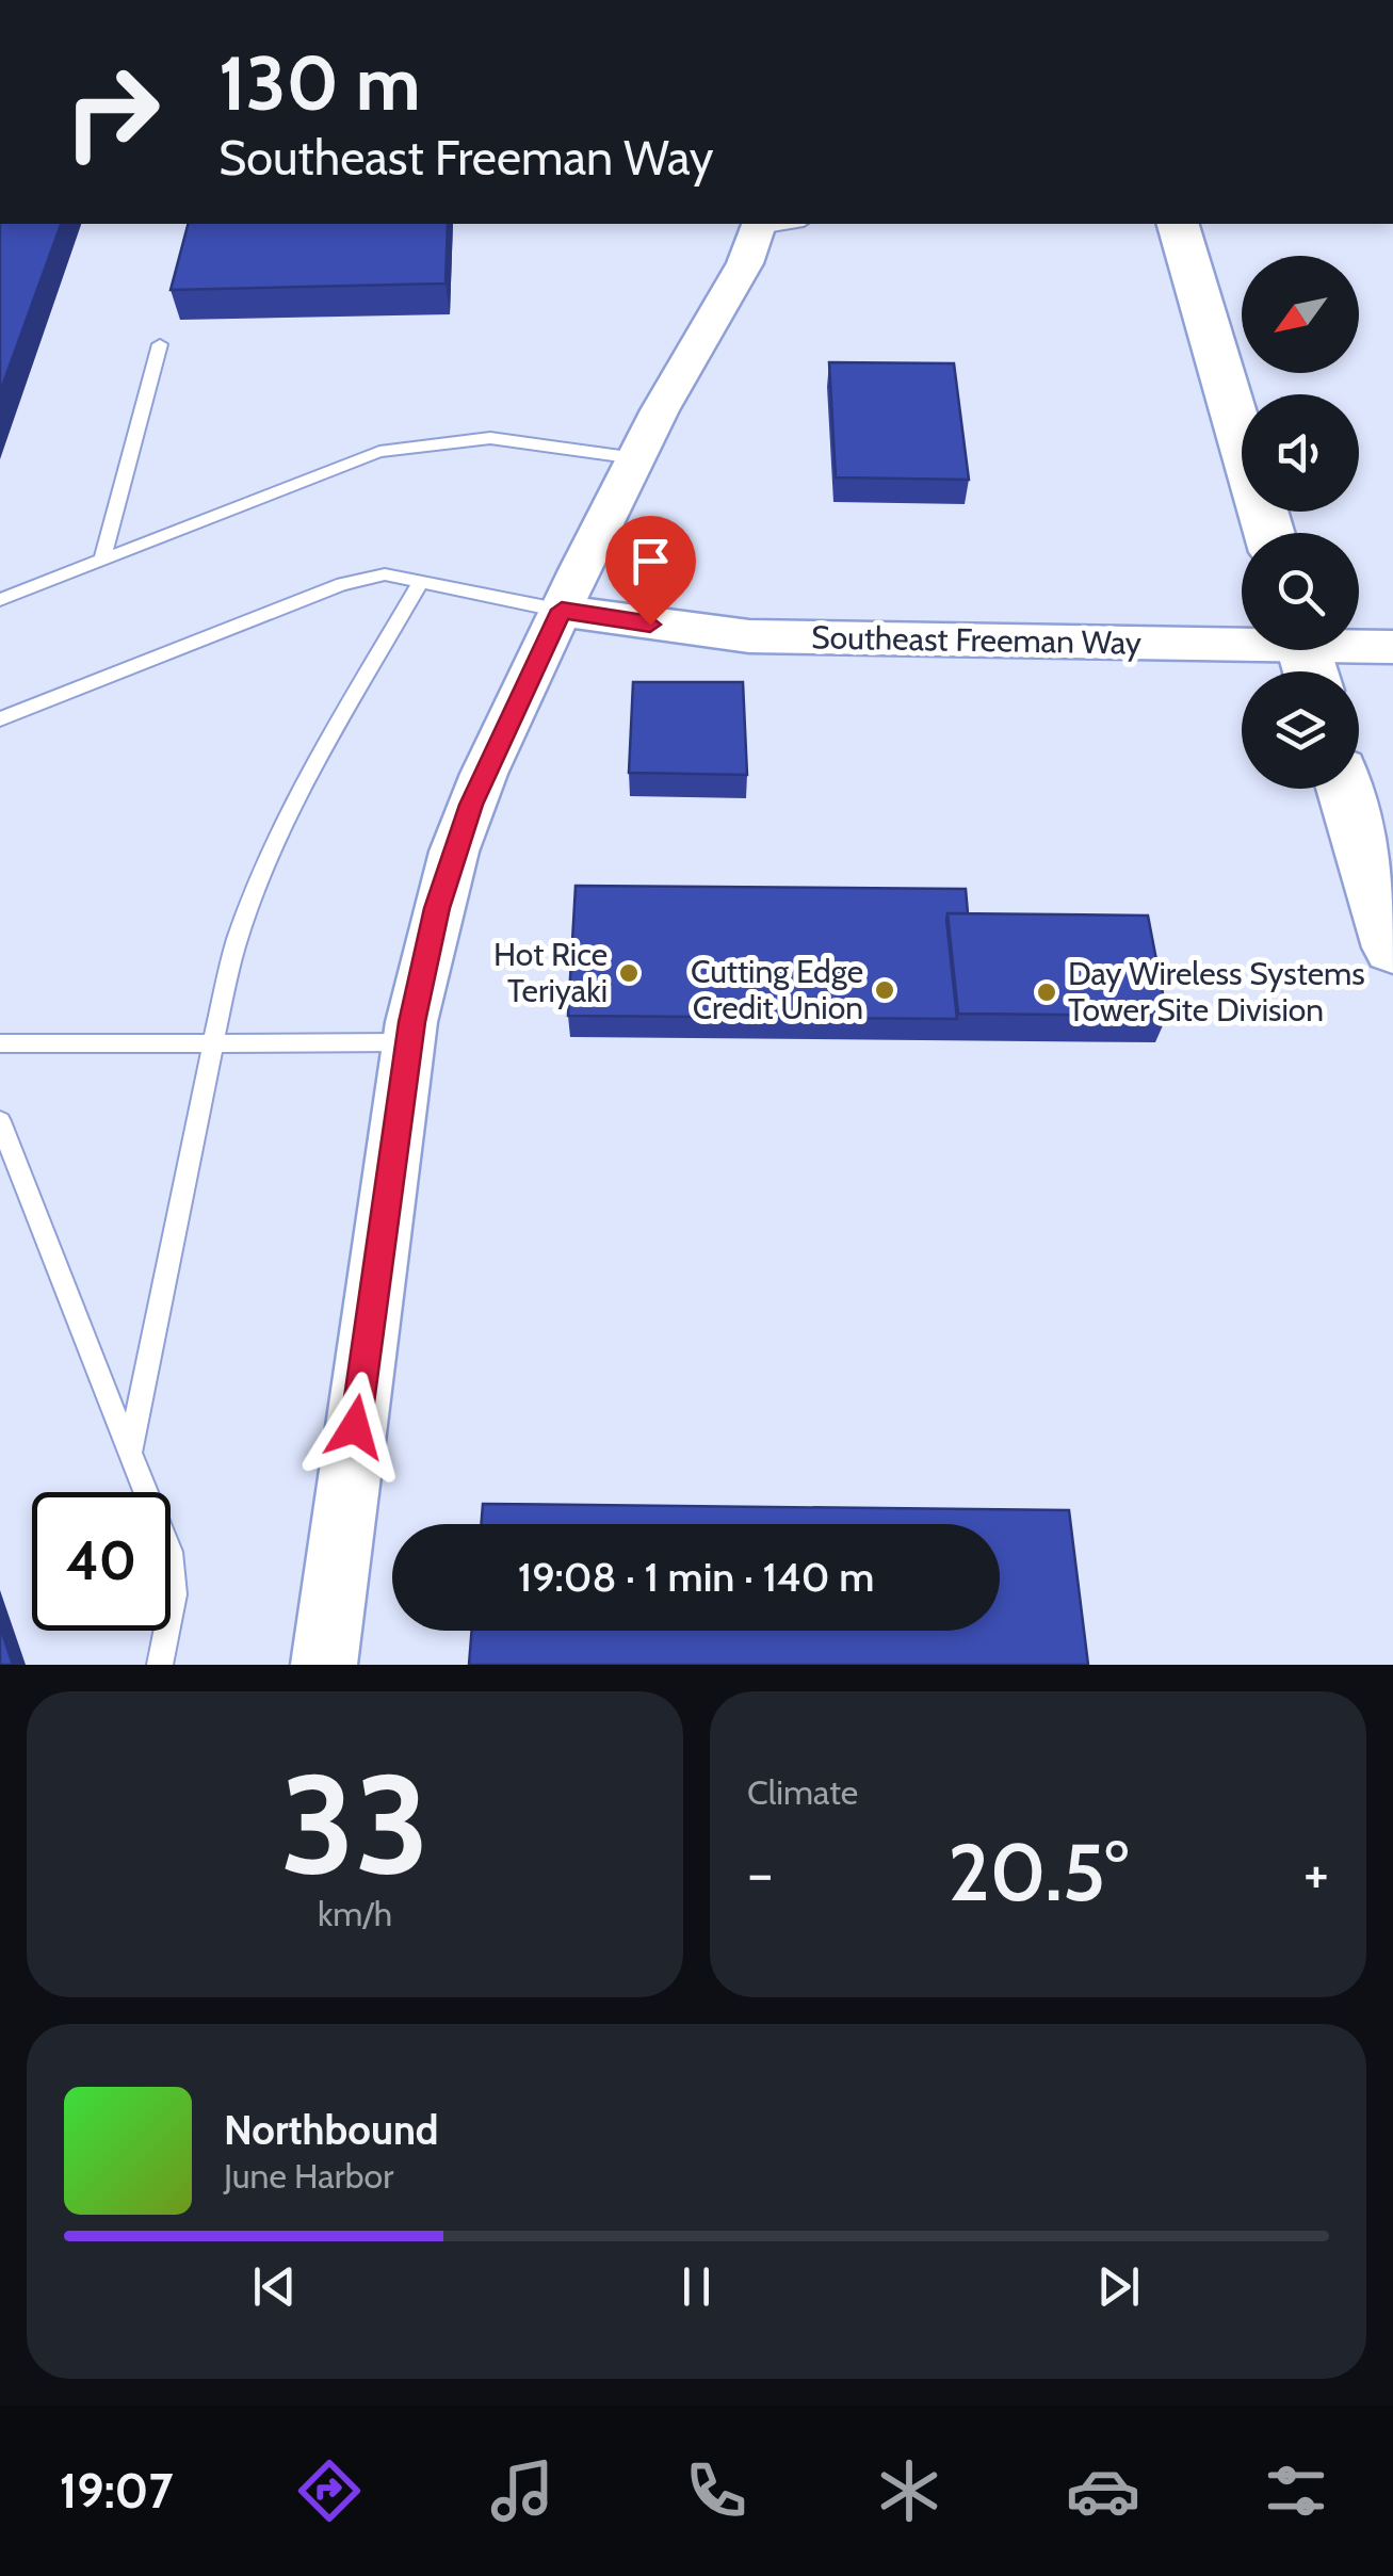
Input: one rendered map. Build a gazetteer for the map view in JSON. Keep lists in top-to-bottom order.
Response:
{
  "streets": {
    "street": ["Southeast Freeman Way"]
  },
  "places": ["Hot Rice Teriyaki", "Cutting Edge Credit Union", "Day Wireless Systems Tower Site Division"],
  "north": "bottom left",
  "page": {
    "turn": ["130 m", "Southeast Freeman Way"],
    "limit": "40",
    "trip": "19:08 · 1 min · 140 m",
    "tile": [
      ["33", "km/h"],
      "Climate"
    ],
    "heat": ["−", "20.5°", "+"],
    "song": ["Northbound", "June Harbor"],
    "tabs": "19:07"
  }
}
